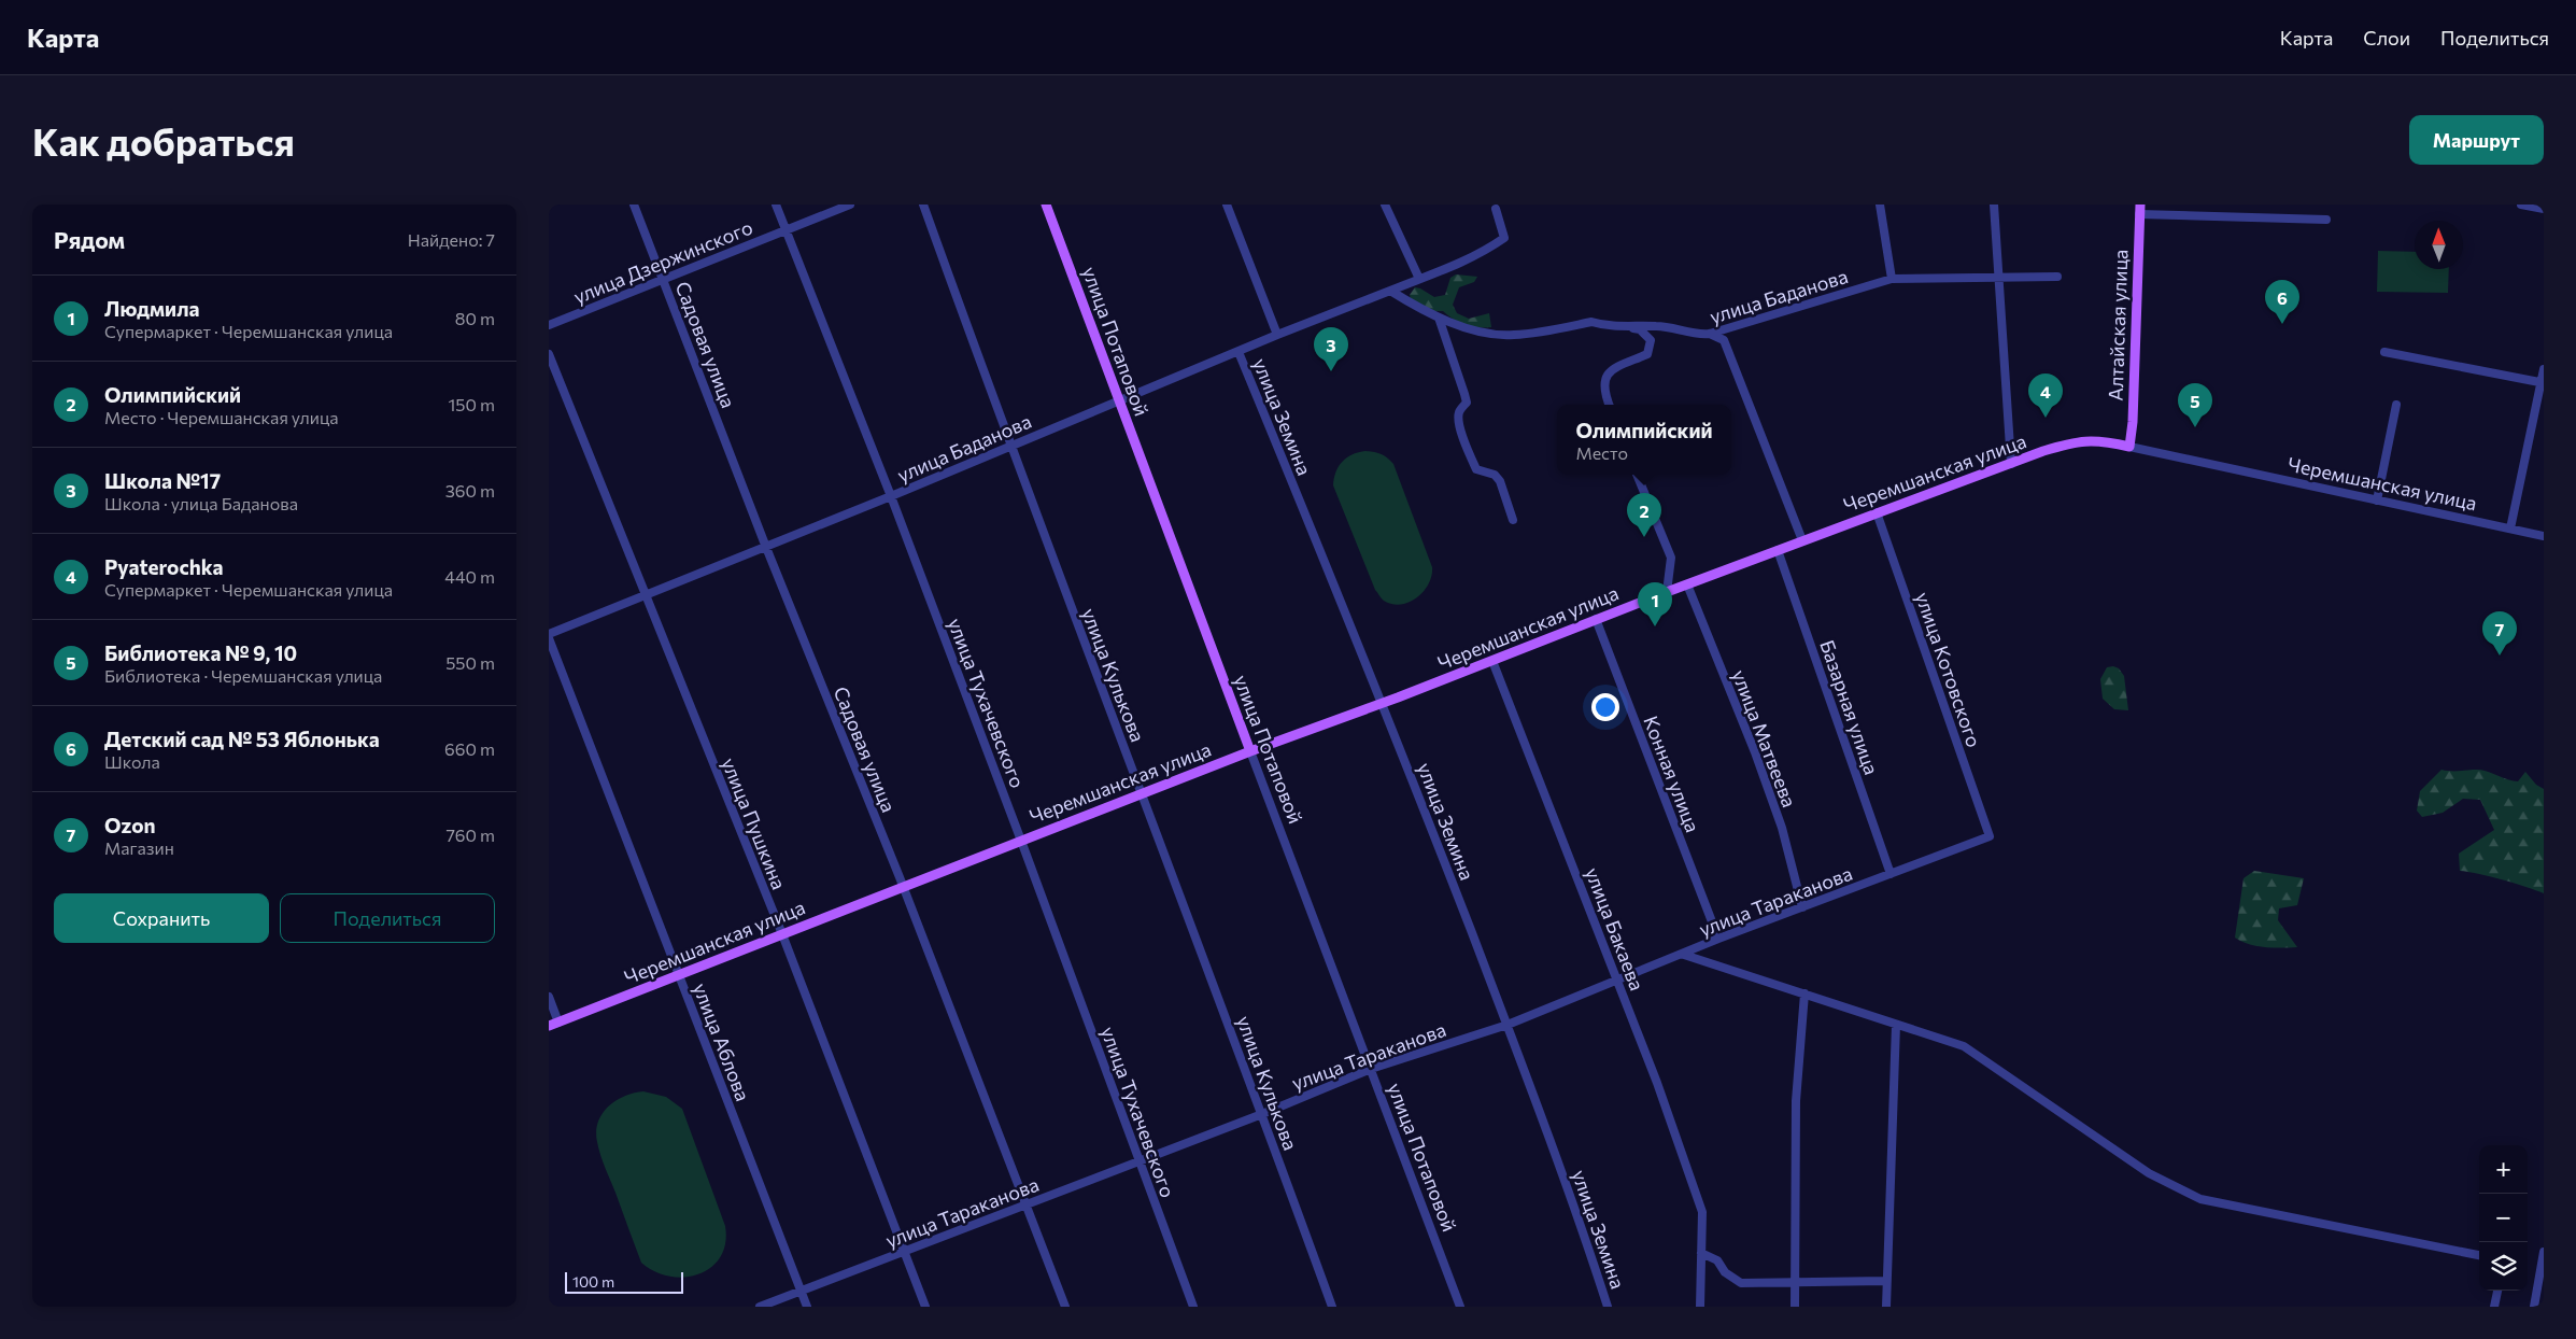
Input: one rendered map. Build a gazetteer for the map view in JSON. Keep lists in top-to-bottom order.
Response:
{
  "streets": {
    "main road": ["Алтайская улица", "улица Потаповой", "Черемшанская улица"],
    "street": [
      "улица Дзержинского",
      "улица Баданова",
      "Садовая улица",
      "улица Земина",
      "улица Котовского",
      "улица Кулькова",
      "улица Тухачевского",
      "Базарная улица",
      "улица Матвеева",
      "Конная улица",
      "улица Пушкина",
      "улица Тараканова",
      "улица Бакаева",
      "улица Аблова"
    ]
  },
  "crossings": [
    ["улица Дзержинского", "Садовая улица"],
    ["улица Дзержинского", "улица Тухачевского"],
    ["улица Баданова", "улица Потаповой"],
    ["улица Баданова", "Садовая улица"],
    ["улица Баданова", "улица Земина"],
    ["улица Баданова", "улица Кулькова"],
    ["улица Баданова", "улица Тухачевского"],
    ["улица Баданова", "улица Пушкина"],
    ["Алтайская улица", "Черемшанская улица"],
    ["улица Потаповой", "Черемшанская улица"],
    ["улица Потаповой", "улица Тараканова"],
    ["Садовая улица", "Черемшанская улица"],
    ["Садовая улица", "улица Тараканова"],
    ["улица Земина", "Черемшанская улица"],
    ["улица Земина", "улица Тараканова"],
    ["Черемшанская улица", "улица Котовского"],
    ["Черемшанская улица", "улица Кулькова"],
    ["Черемшанская улица", "улица Тухачевского"],
    ["Черемшанская улица", "Базарная улица"],
    ["Черемшанская улица", "улица Матвеева"],
    ["Черемшанская улица", "Конная улица"],
    ["Черемшанская улица", "улица Пушкина"],
    ["Черемшанская улица", "улица Бакаева"],
    ["Черемшанская улица", "улица Аблова"],
    ["улица Котовского", "улица Тараканова"],
    ["улица Кулькова", "улица Тараканова"],
    ["улица Тухачевского", "улица Тараканова"],
    ["Базарная улица", "улица Тараканова"],
    ["улица Матвеева", "улица Тараканова"],
    ["Конная улица", "улица Тараканова"],
    ["улица Пушкина", "улица Тараканова"],
    ["улица Тараканова", "улица Бакаева"],
    ["улица Тараканова", "улица Аблова"]
  ],
  "scale_bar": "100 m",
  "north": "top",
  "page": {
    "header": "Карта",
    "nav": ["Карта", "Слои", "Поделиться"],
    "buttons": [
      "Маршрут",
      ["Сохранить", "Поделиться"]
    ],
    "title": "Как добраться",
    "heading": ["Рядом", "Найдено: 7"],
    "list": [
      {
        "mark": "1",
        "name": "Людмила",
        "note": "Супермаркет · Черемшанская улица",
        "value": "80 m"
      },
      {
        "mark": "2",
        "name": "Олимпийский",
        "note": "Место · Черемшанская улица",
        "value": "150 m"
      },
      {
        "mark": "3",
        "name": "Школа №17",
        "note": "Школа · улица Баданова",
        "value": "360 m"
      },
      {
        "mark": "4",
        "name": "Pyaterochka",
        "note": "Супермаркет · Черемшанская улица",
        "value": "440 m"
      },
      {
        "mark": "5",
        "name": "Библиотека № 9, 10",
        "note": "Библиотека · Черемшанская улица",
        "value": "550 m"
      },
      {
        "mark": "6",
        "name": "Детский сад № 53 Яблонька",
        "note": "Школа",
        "value": "660 m"
      },
      {
        "mark": "7",
        "name": "Ozon",
        "note": "Магазин",
        "value": "760 m"
      }
    ],
    "pins": [
      "6",
      "3",
      "4",
      "5",
      "2",
      "1",
      "7"
    ],
    "popup": ["Олимпийский", "Место"],
    "map_buttons": ["+", "−"],
    "scale": "100 m"
  }
}
